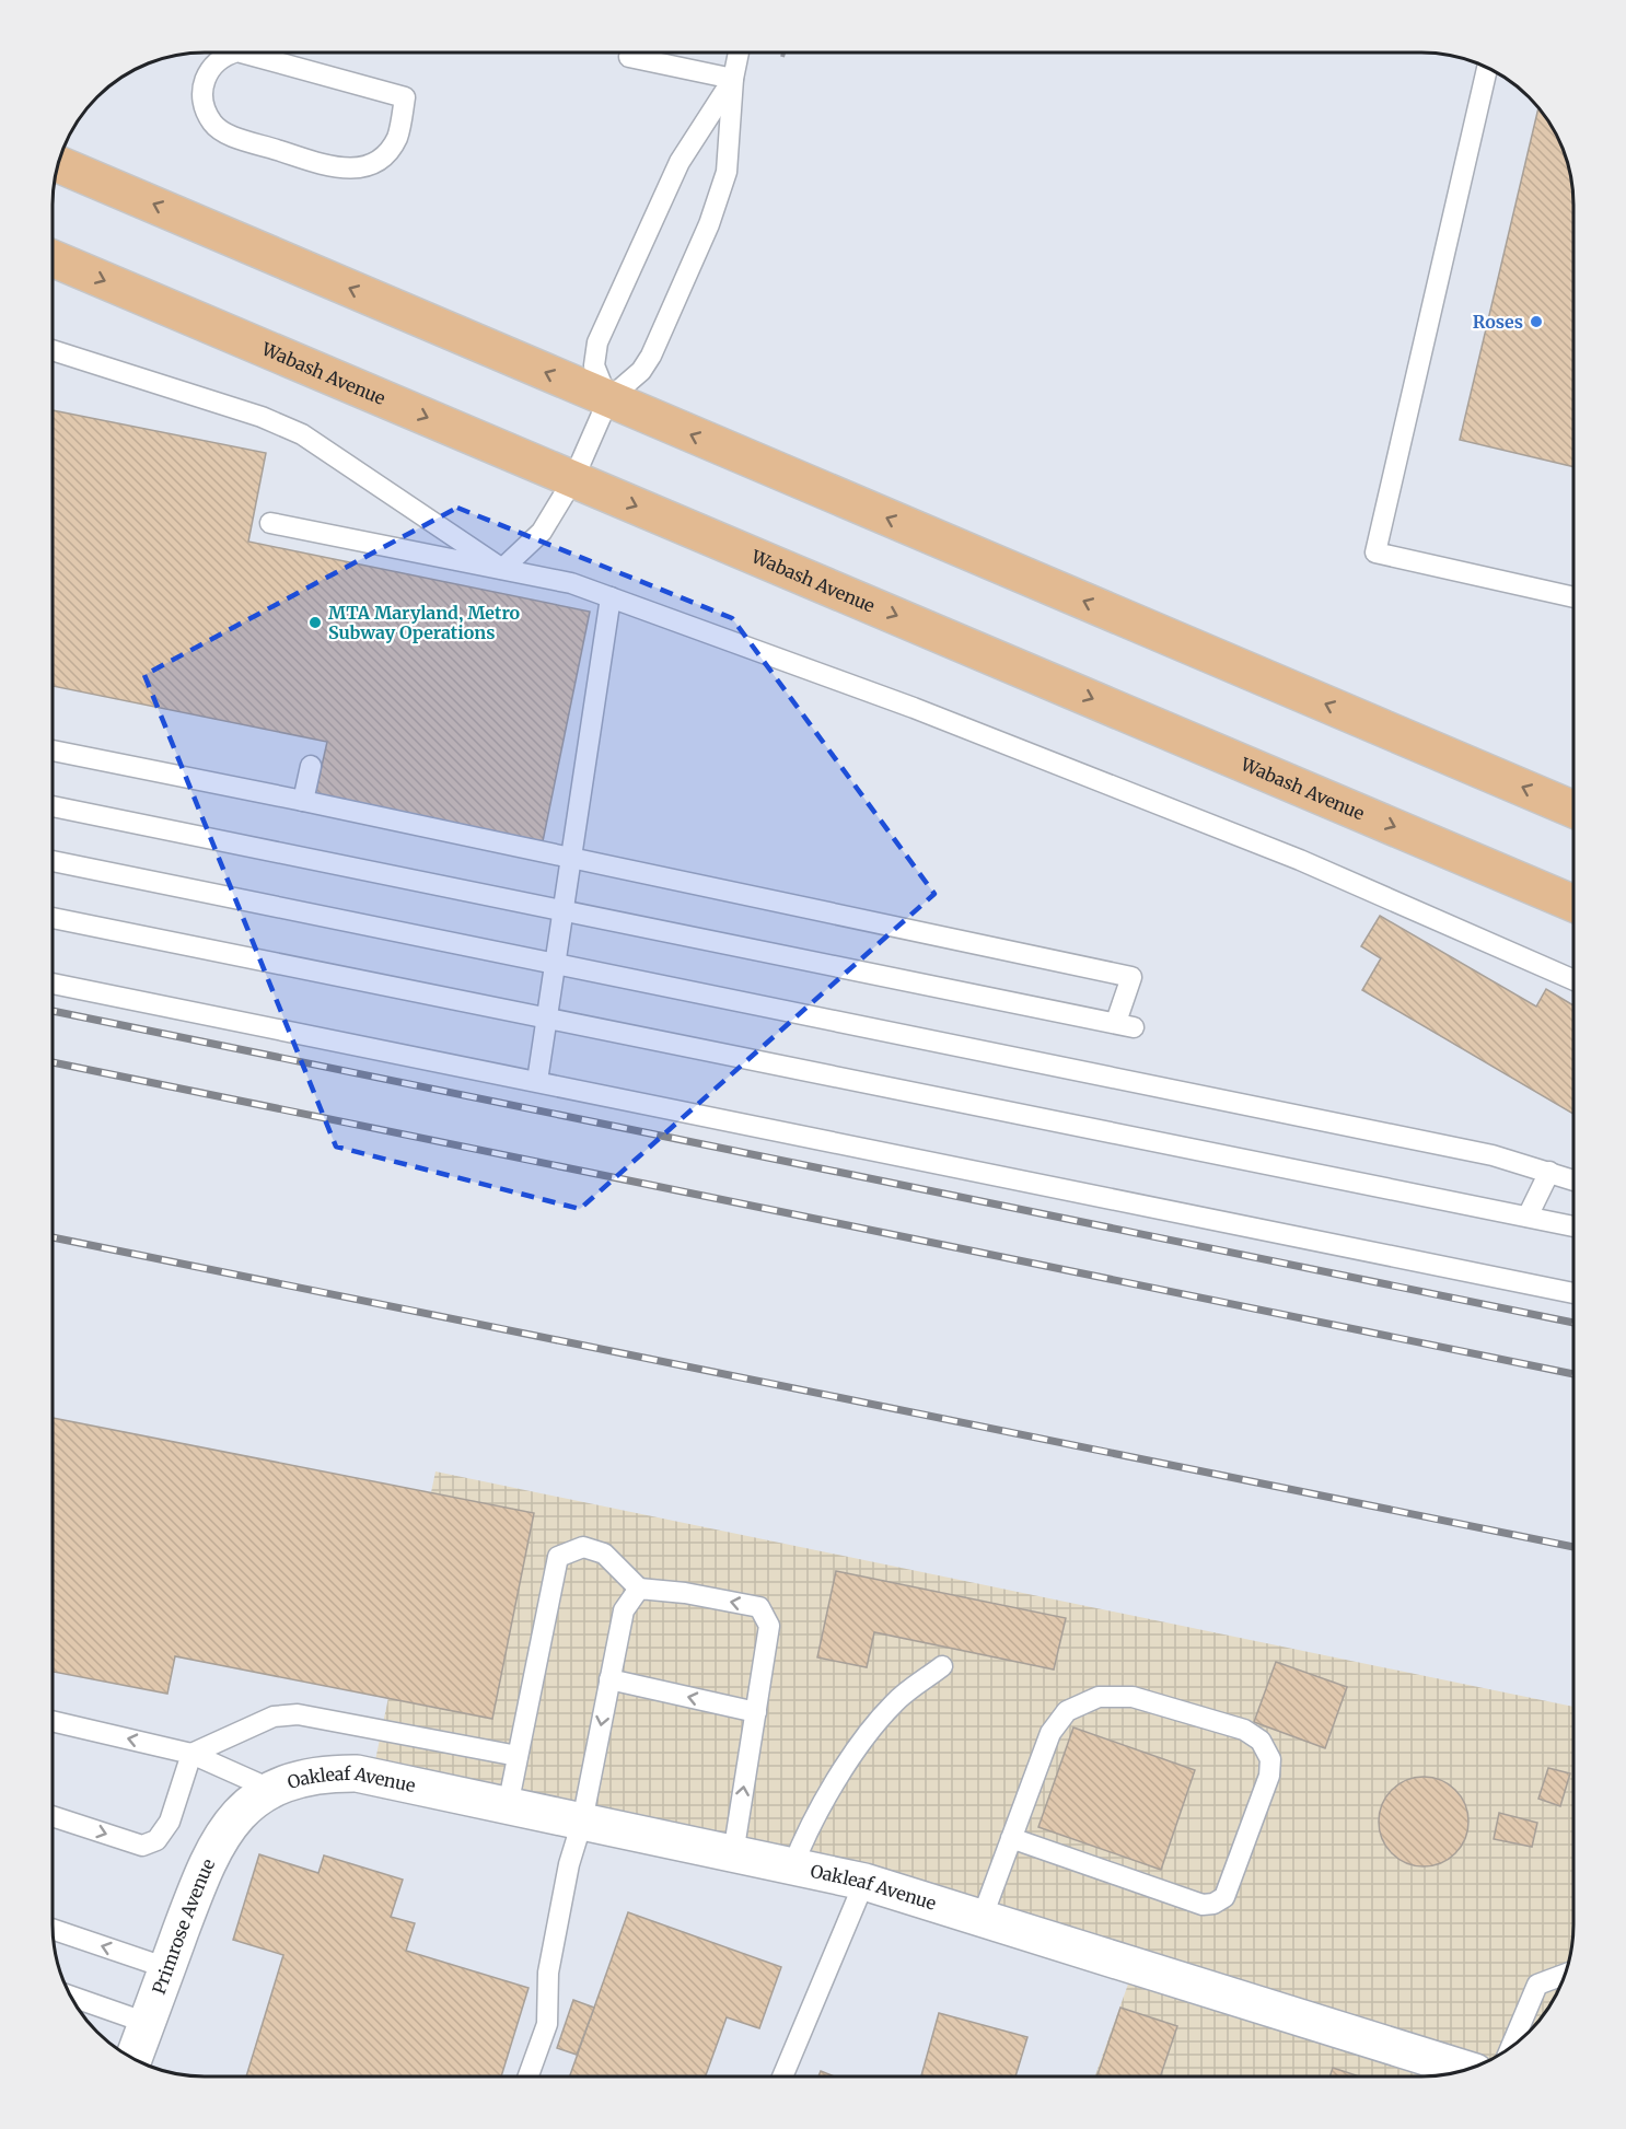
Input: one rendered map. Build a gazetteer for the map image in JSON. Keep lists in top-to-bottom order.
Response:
{
  "streets": {
    "main road": ["Wabash Avenue"],
    "street": ["Oakleaf Avenue", "Primrose Avenue"]
  },
  "crossings": [
    ["Oakleaf Avenue", "Primrose Avenue"]
  ],
  "places": ["Roses", "MTA Maryland, Metro Subway Operations"]
}
